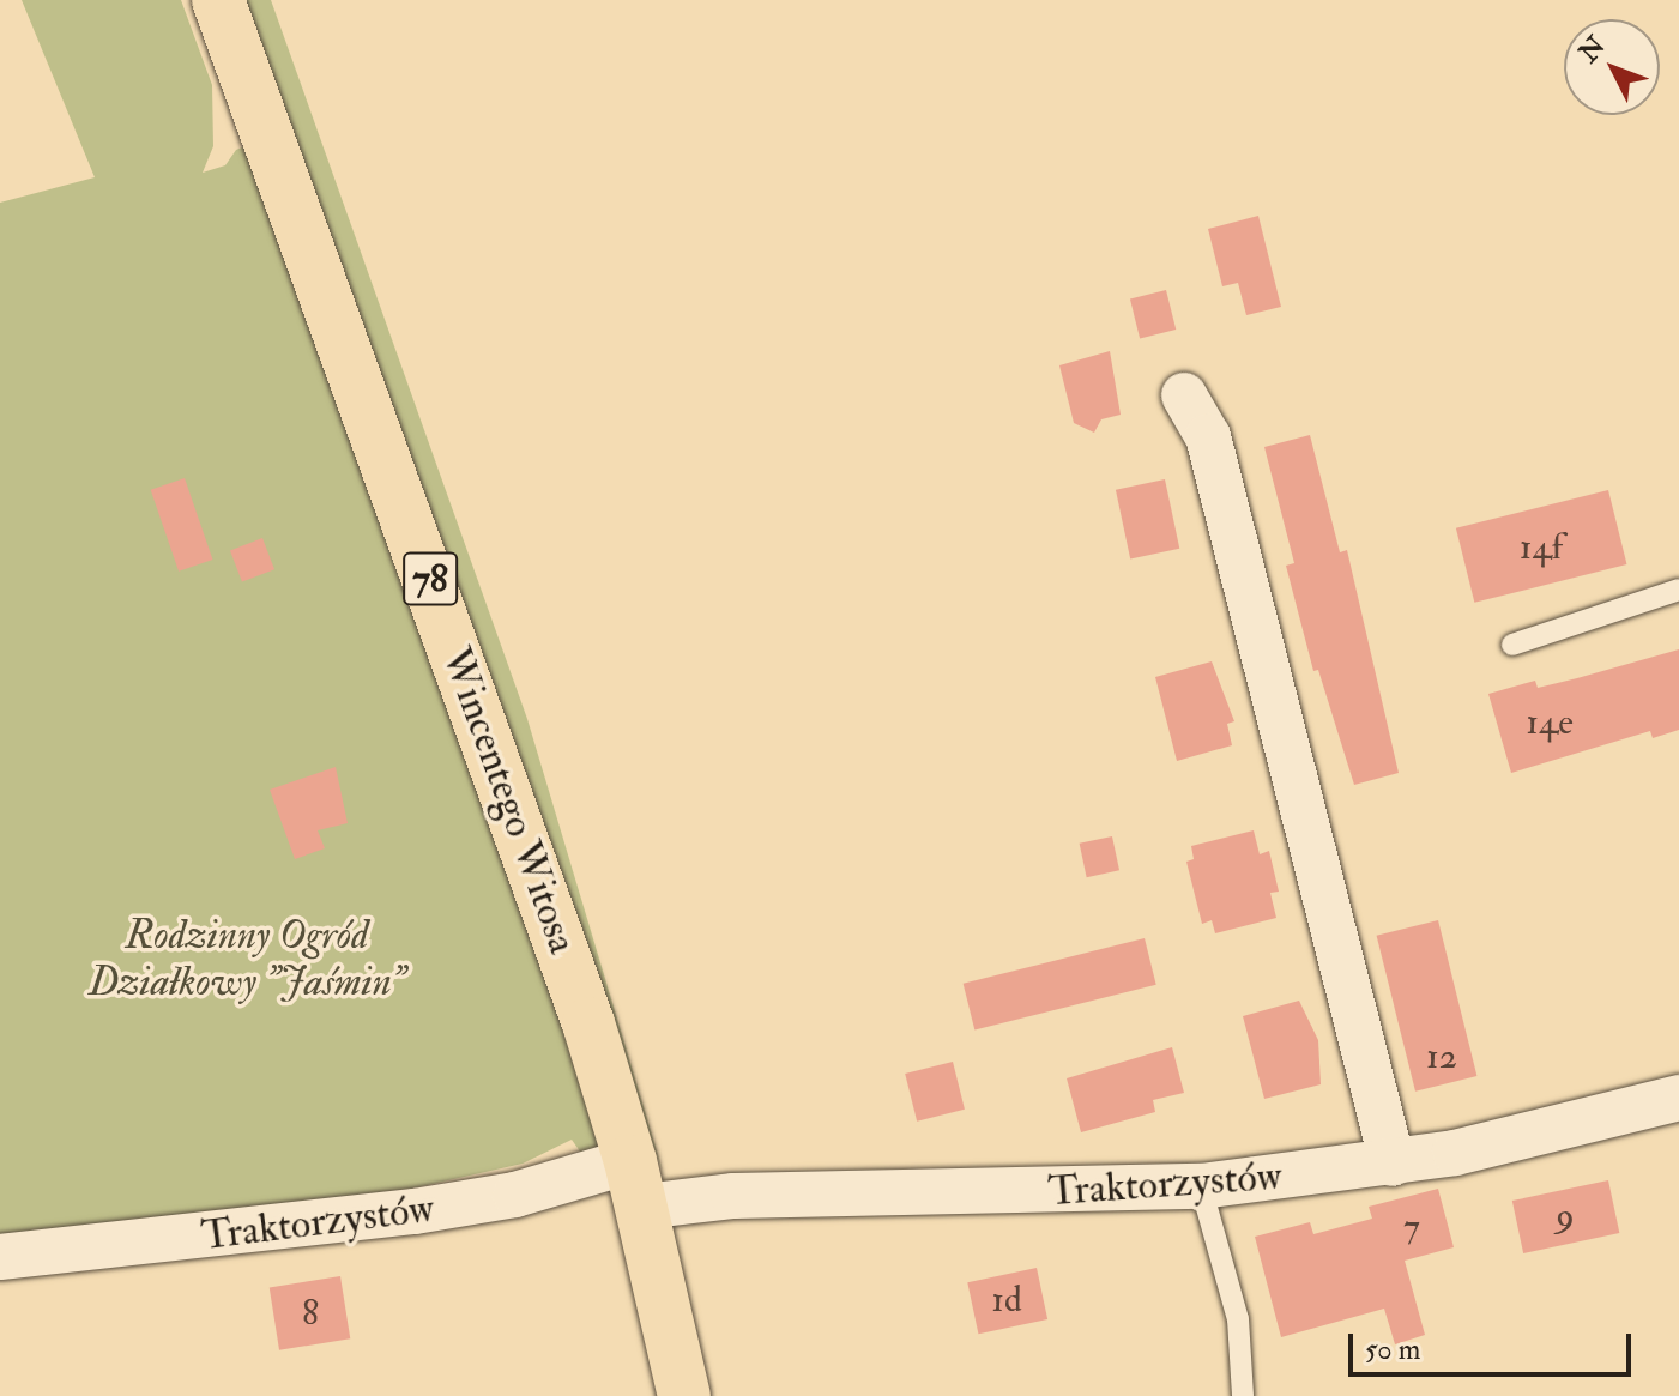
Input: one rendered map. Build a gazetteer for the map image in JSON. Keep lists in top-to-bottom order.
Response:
{
  "streets": {
    "main road": ["78", "Wincentego Witosa"],
    "street": ["Traktorzystów"]
  },
  "crossings": [
    ["Wincentego Witosa", "Traktorzystów"]
  ],
  "parks": ["Rodzinny Ogród Działkowy \"Jaśmin\""],
  "house_numbers": [
    "14f",
    "14e",
    "12",
    "9",
    "7",
    "1d",
    "8"
  ],
  "scale_bar": "50 m",
  "north": "top left"
}
